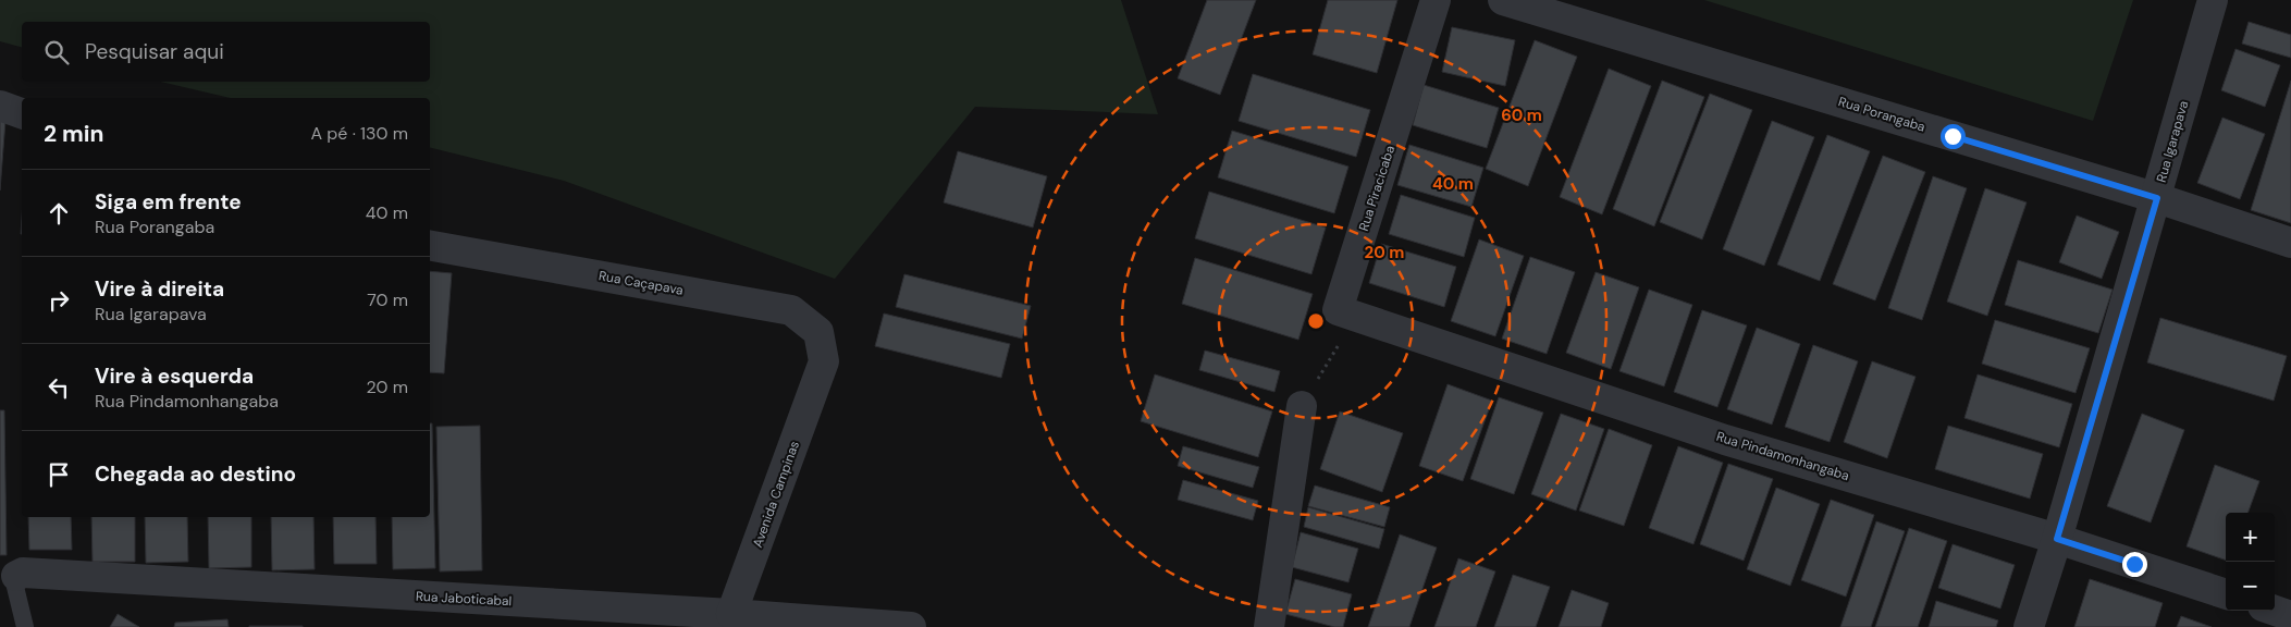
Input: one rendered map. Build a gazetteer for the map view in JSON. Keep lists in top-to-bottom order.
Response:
{
  "streets": {
    "street": [
      "Rua Porangaba",
      "Rua Igarapava",
      "Rua Piracicaba",
      "Rua Caçapava",
      "Rua Pindamonhangaba",
      "Avenida Campinas",
      "Rua Jaboticabal"
    ]
  },
  "crossings": [
    ["Rua Porangaba", "Rua Igarapava"],
    ["Rua Igarapava", "Rua Pindamonhangaba"],
    ["Rua Piracicaba", "Rua Pindamonhangaba"],
    ["Rua Caçapava", "Avenida Campinas"],
    ["Avenida Campinas", "Rua Jaboticabal"]
  ],
  "page": {
    "search": "Pesquisar aqui",
    "heading": ["2 min", "A pé · 130 m"],
    "list": [
      ["Siga em frente", "Rua Porangaba", "40 m"],
      ["Vire à direita", "Rua Igarapava", "70 m"],
      ["Vire à esquerda", "Rua Pindamonhangaba", "20 m"],
      "Chegada ao destino"
    ],
    "map_buttons": ["+", "−"]
  },
  "rings": ["60 m", "40 m", "20 m"]
}
